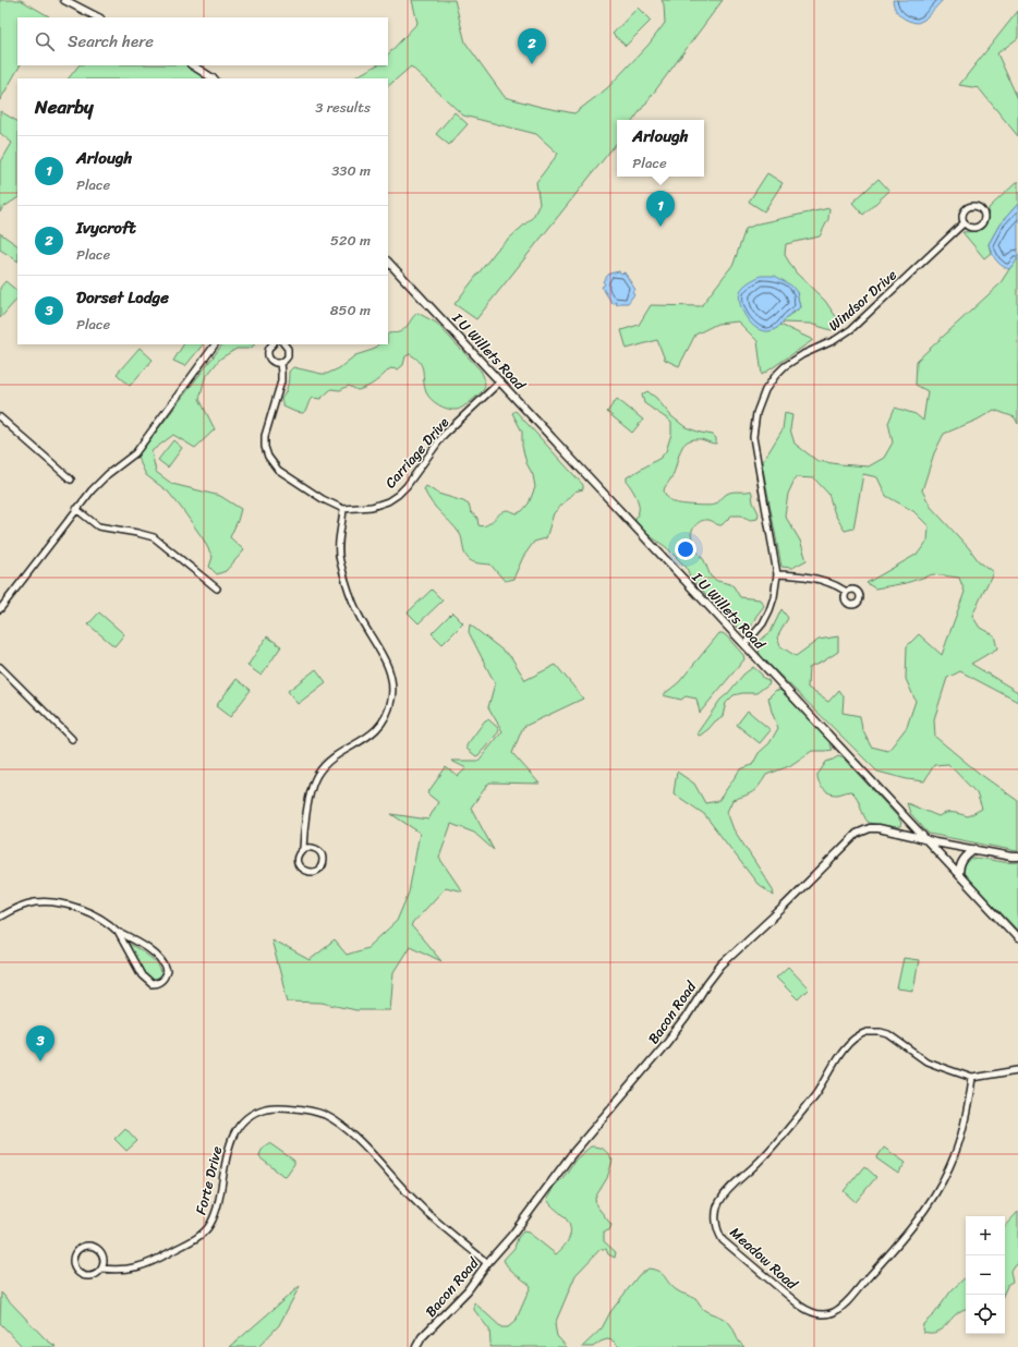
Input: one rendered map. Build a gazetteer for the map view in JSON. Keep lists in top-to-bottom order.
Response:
{
  "streets": {
    "street": [
      "Windsor Drive",
      "I U Willets Road",
      "Carriage Drive",
      "Bacon Road",
      "Forte Drive",
      "Meadow Road"
    ]
  },
  "crossings": [
    ["Windsor Drive", "I U Willets Road"],
    ["I U Willets Road", "Carriage Drive"],
    ["I U Willets Road", "Bacon Road"],
    ["Bacon Road", "Forte Drive"]
  ],
  "page": {
    "search": "Search here",
    "pins": ["2", "1", "3"],
    "heading": ["Nearby", "3 results"],
    "popup": ["Arlough", "Place"],
    "list": [
      {
        "mark": "1",
        "name": "Arlough",
        "note": "Place",
        "value": "330 m"
      },
      {
        "mark": "2",
        "name": "Ivycroft",
        "note": "Place",
        "value": "520 m"
      },
      {
        "mark": "3",
        "name": "Dorset Lodge",
        "note": "Place",
        "value": "850 m"
      }
    ],
    "map_buttons": ["+", "−"]
  }
}
